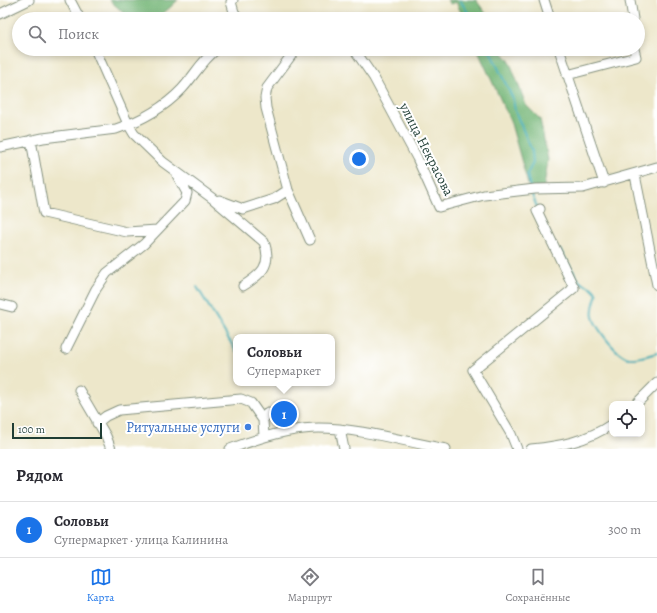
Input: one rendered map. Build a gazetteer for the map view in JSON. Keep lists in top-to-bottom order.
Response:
{
  "streets": {
    "street": ["улица Некрасова"]
  },
  "places": ["Ритуальные услуги"],
  "scale_bar": "100 m",
  "page": {
    "search": "Поиск",
    "popup": ["Соловьи", "Супермаркет"],
    "pins": "1",
    "scale": "100 m",
    "heading": "Рядом",
    "list": [
      {
        "mark": "1",
        "name": "Соловьи",
        "note": "Супермаркет · улица Калинина",
        "value": "300 m"
      }
    ],
    "nav": ["Карта", "Маршрут", "Сохранённые"]
  }
}
